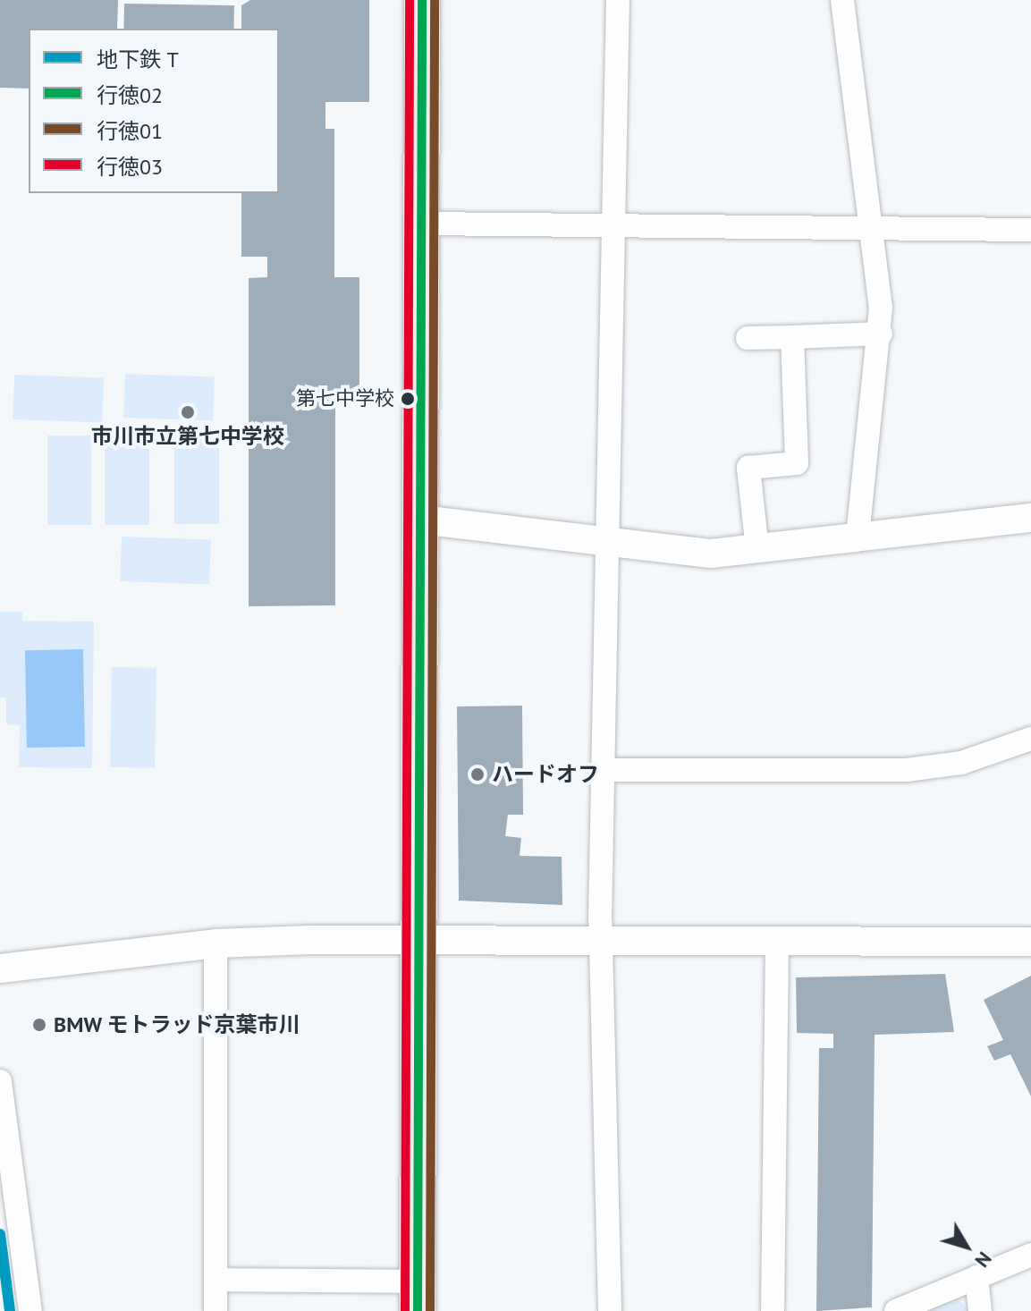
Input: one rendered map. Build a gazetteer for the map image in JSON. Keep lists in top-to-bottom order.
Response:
{
  "places": [
    "第七中学校",
    "市川市立第七中学校",
    "ハードオフ",
    "BMW モトラッド京葉市川"
  ],
  "lines": [
    "transit line 行徳02",
    "transit line 行徳01",
    "transit line 行徳03",
    "metro line T"
  ],
  "legend": [
    "地下鉄 T",
    "行徳02",
    "行徳01",
    "行徳03"
  ],
  "north": "bottom right"
}
